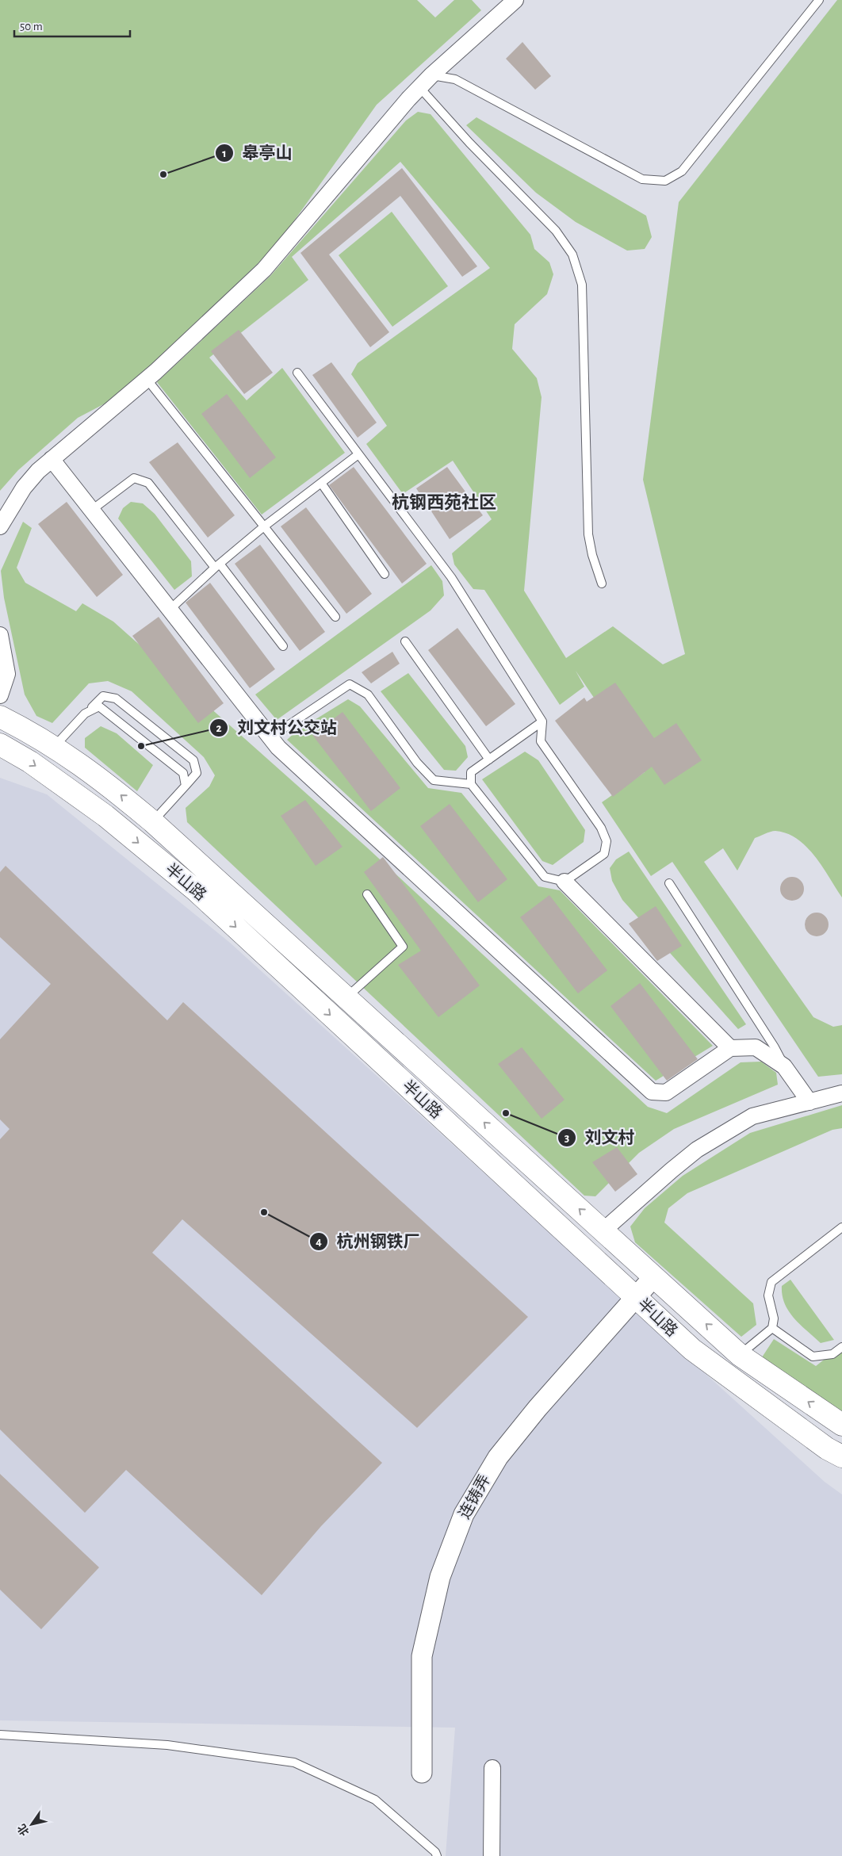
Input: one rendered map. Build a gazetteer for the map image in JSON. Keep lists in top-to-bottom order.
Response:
{
  "streets": {
    "main road": ["半山路"],
    "street": ["连铸弄"]
  },
  "crossings": [
    ["半山路", "连铸弄"]
  ],
  "districts": ["杭钢西苑社区"],
  "places": [
    "皋亭山",
    "刘文村公交站",
    "刘文村",
    "杭州钢铁厂"
  ],
  "scale_bar": "50 m",
  "north": "bottom left"
}
